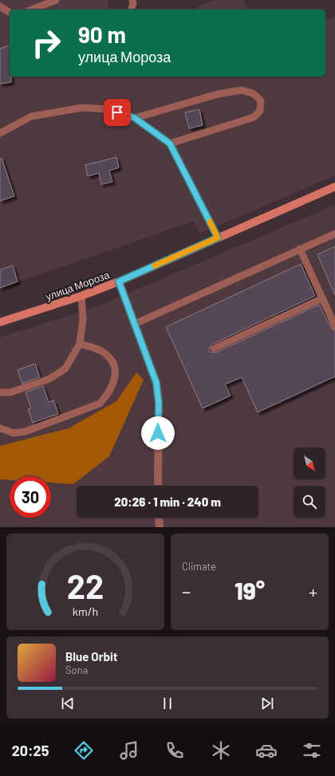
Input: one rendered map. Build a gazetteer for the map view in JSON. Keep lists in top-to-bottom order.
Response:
{
  "streets": {
    "main road": ["улица Мороза"]
  },
  "north": "bottom right",
  "page": {
    "turn": ["90 m", "улица Мороза"],
    "limit": "30",
    "trip": "20:26 · 1 min · 240 m",
    "tile": "Climate",
    "heat": ["−", "19°", "+"],
    "song": ["Blue Orbit", "Sona"],
    "tabs": "20:25",
    "gauge": ["22", "km/h"]
  }
}
